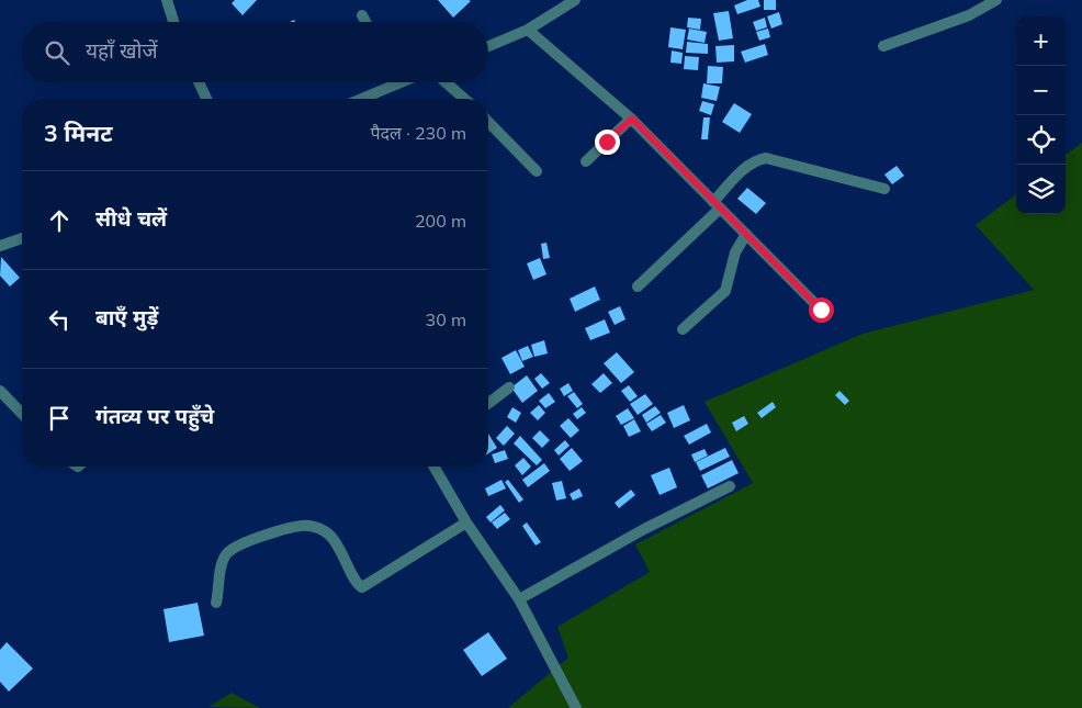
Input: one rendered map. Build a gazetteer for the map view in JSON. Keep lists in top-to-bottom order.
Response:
{
  "page": {
    "map_buttons": ["+", "−"],
    "search": "यहाँ खोजें",
    "heading": ["3 मिनट", "पैदल · 230 m"],
    "list": [
      ["सीधे चलें", "200 m"],
      ["बाएँ मुड़ें", "30 m"],
      "गंतव्य पर पहुँचे"
    ]
  }
}
